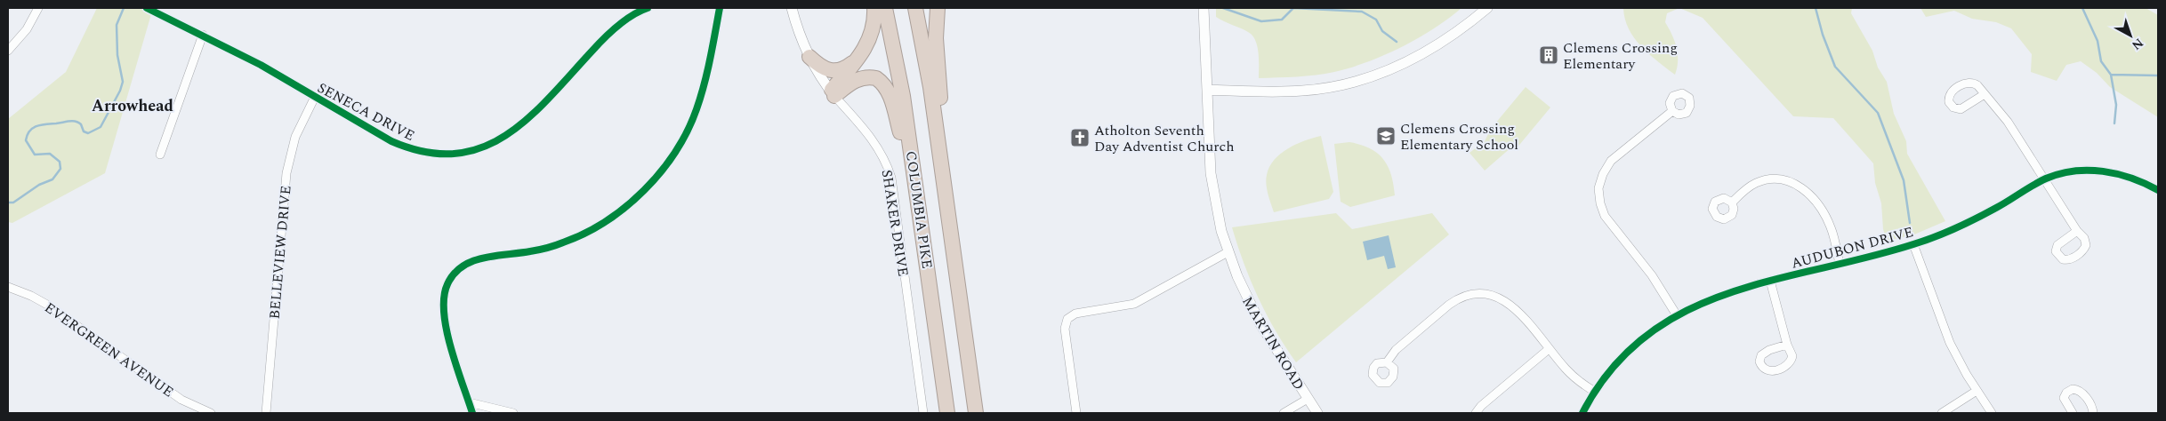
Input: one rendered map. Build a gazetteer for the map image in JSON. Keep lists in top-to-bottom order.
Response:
{
  "streets": {
    "highway": ["COLUMBIA PIKE"],
    "street": [
      "SENECA DRIVE",
      "SHAKER DRIVE",
      "AUDUBON DRIVE",
      "BELLEVIEW DRIVE",
      "MARTIN ROAD",
      "EVERGREEN AVENUE"
    ]
  },
  "crossings": [
    ["SENECA DRIVE", "BELLEVIEW DRIVE"]
  ],
  "districts": ["Arrowhead"],
  "places": {
    "building": ["Clemens Crossing Elementary"],
    "school or university": ["Clemens Crossing Elementary School"],
    "church": ["Atholton Seventh Day Adventist Church"]
  },
  "north": "bottom right"
}
